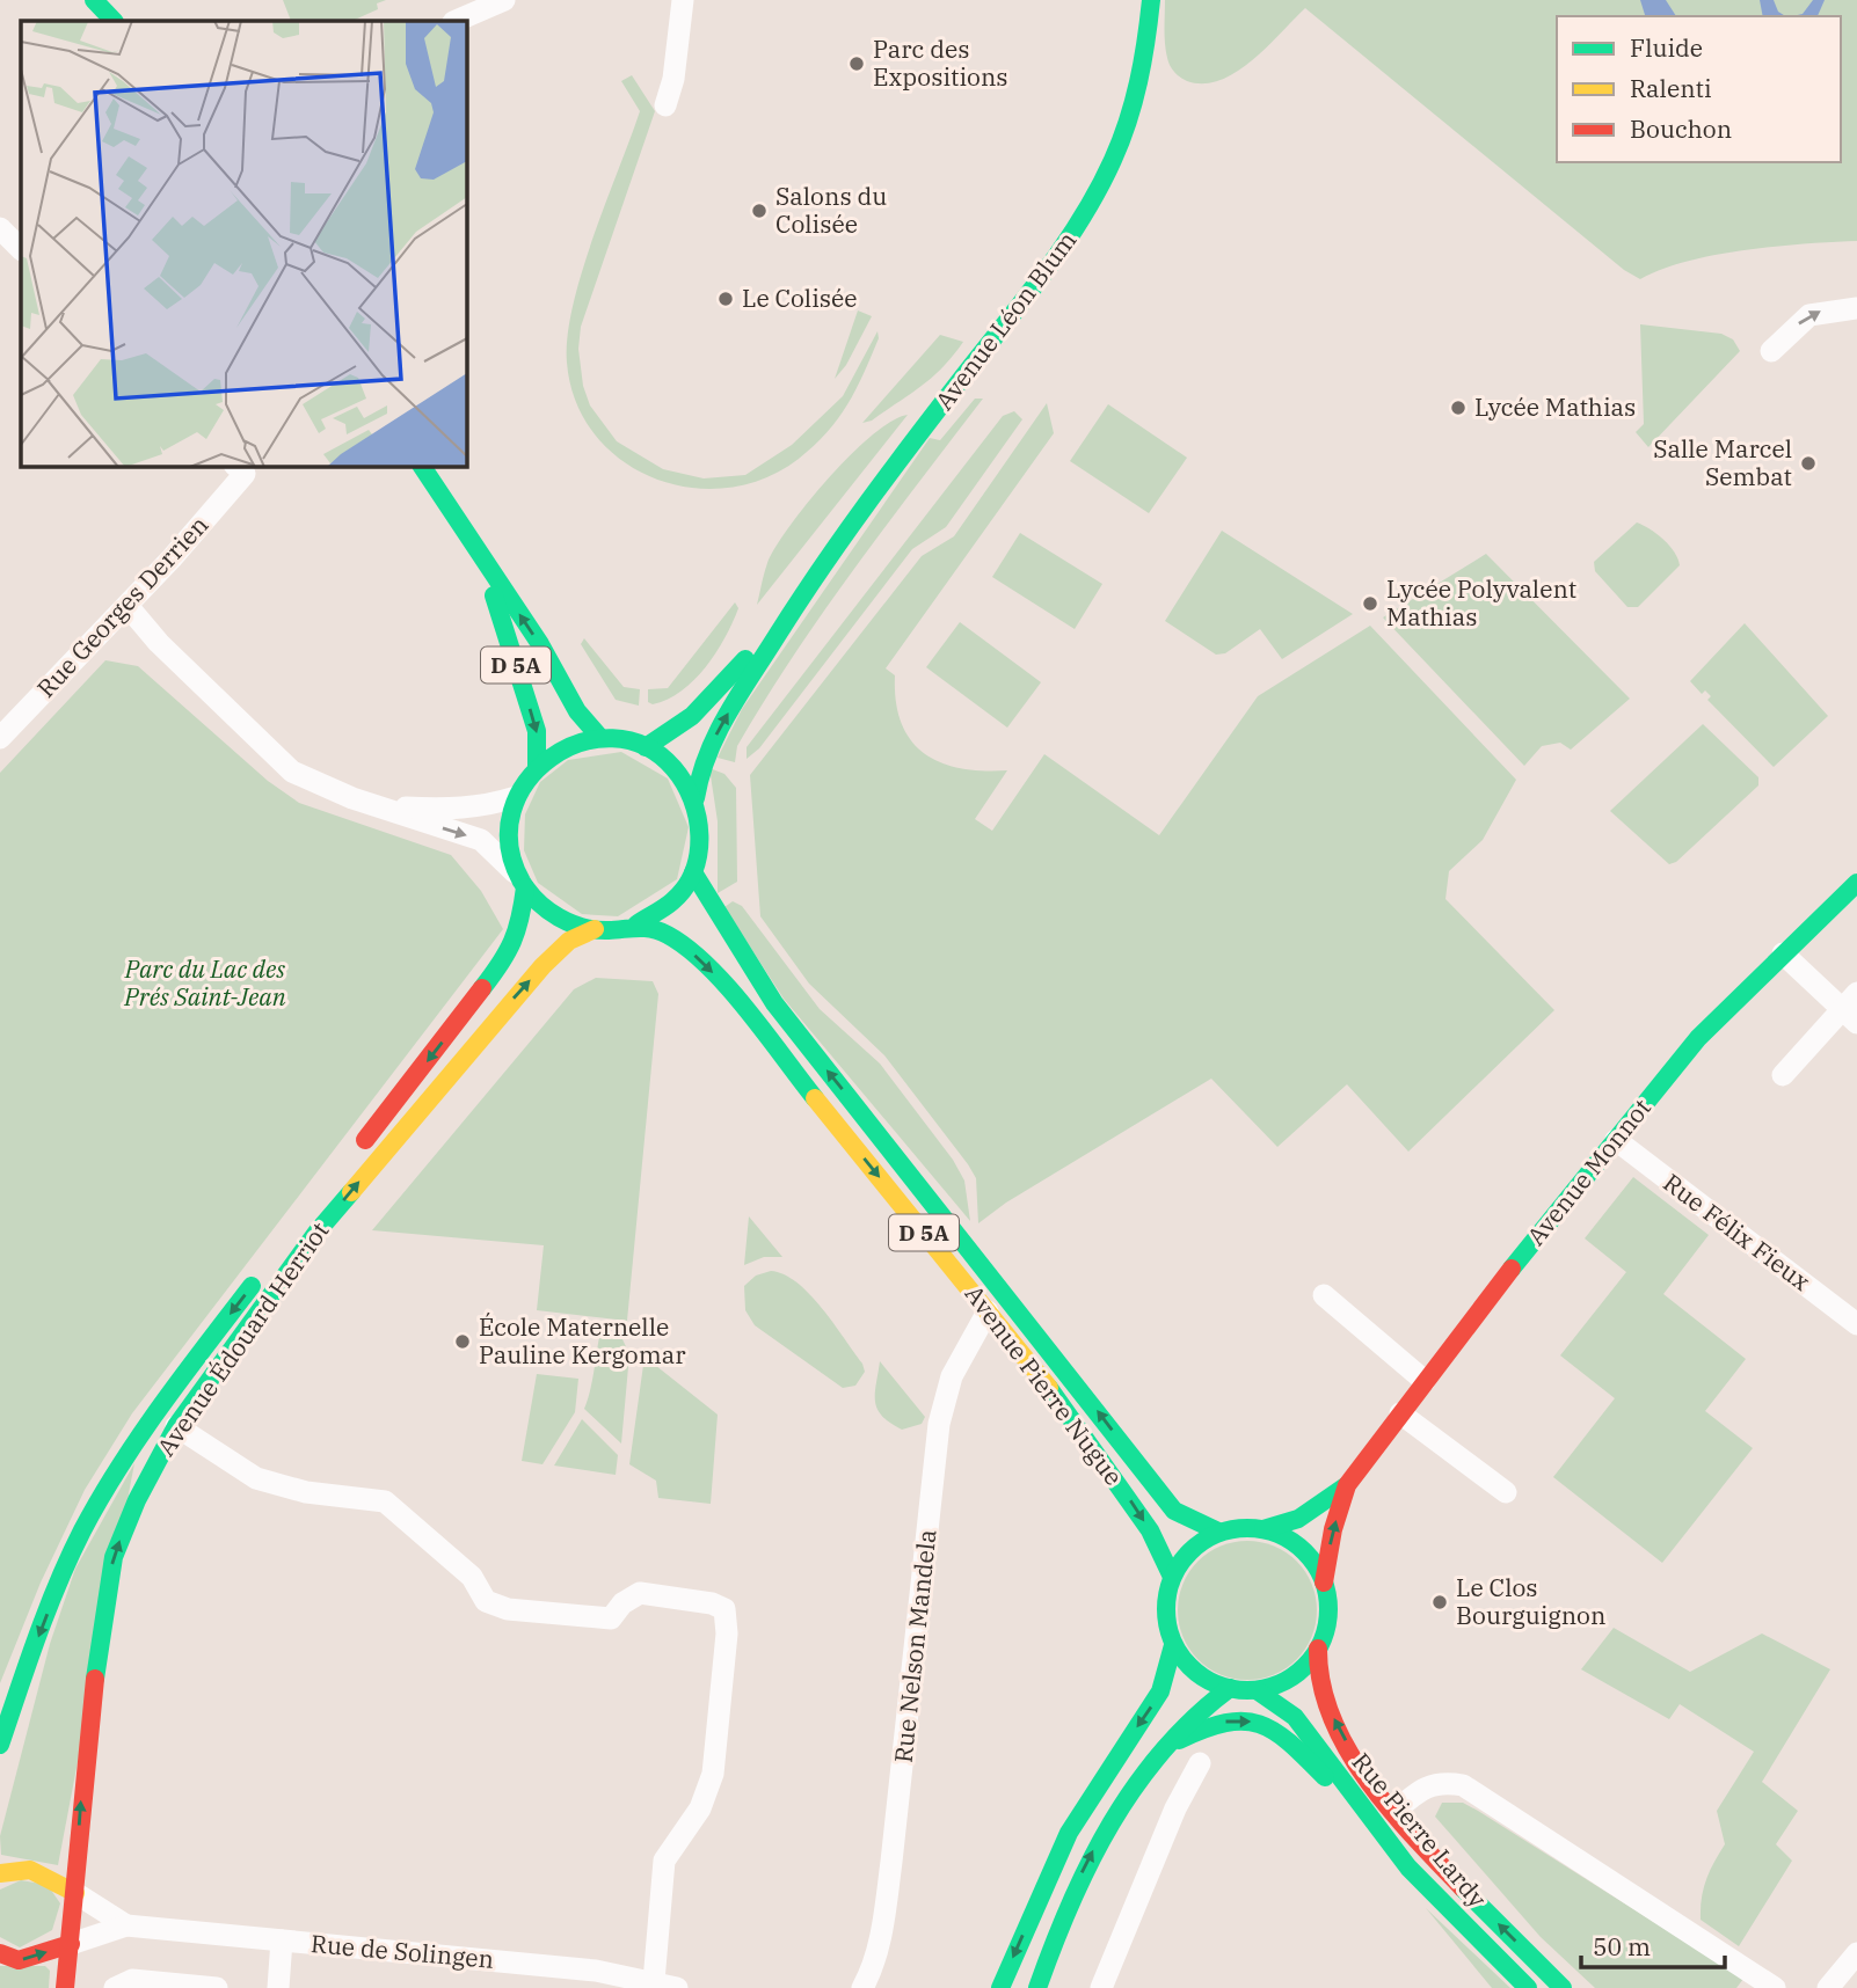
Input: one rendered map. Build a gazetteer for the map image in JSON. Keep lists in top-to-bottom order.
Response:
{
  "streets": {
    "main road": [
      "Avenue Léon Blum",
      "D 5A",
      "Avenue Monnot",
      "Avenue Édouard Herriot",
      "Avenue Pierre Nugue",
      "Rue Pierre Lardy"
    ],
    "street": [
      "Rue Georges Derrien",
      "Rue Félix Fieux",
      "Rue Nelson Mandela",
      "Rue de Solingen"
    ]
  },
  "crossings": [
    ["Avenue Léon Blum", "D 5A"],
    ["Avenue Léon Blum", "Avenue Édouard Herriot"],
    ["Avenue Léon Blum", "Avenue Pierre Nugue"],
    ["Rue Georges Derrien", "Avenue Pierre Nugue"],
    ["D 5A", "Avenue Édouard Herriot"],
    ["D 5A", "Avenue Pierre Nugue"],
    ["Avenue Monnot", "Rue Félix Fieux"],
    ["Avenue Édouard Herriot", "Avenue Pierre Nugue"],
    ["Avenue Édouard Herriot", "Rue de Solingen"],
    ["Avenue Pierre Nugue", "Rue Nelson Mandela"],
    ["Avenue Pierre Nugue", "Rue Pierre Lardy"]
  ],
  "parks": ["Parc du Lac des Prés Saint-Jean"],
  "places": [
    "Parc des Expositions",
    "Salons du Colisée",
    "Le Colisée",
    "Lycée Mathias",
    "Salle Marcel Sembat",
    "Lycée Polyvalent Mathias",
    "École Maternelle Pauline Kergomar",
    "Le Clos Bourguignon"
  ],
  "legend": ["Fluide", "Ralenti", "Bouchon"],
  "scale_bar": "50 m"
}
